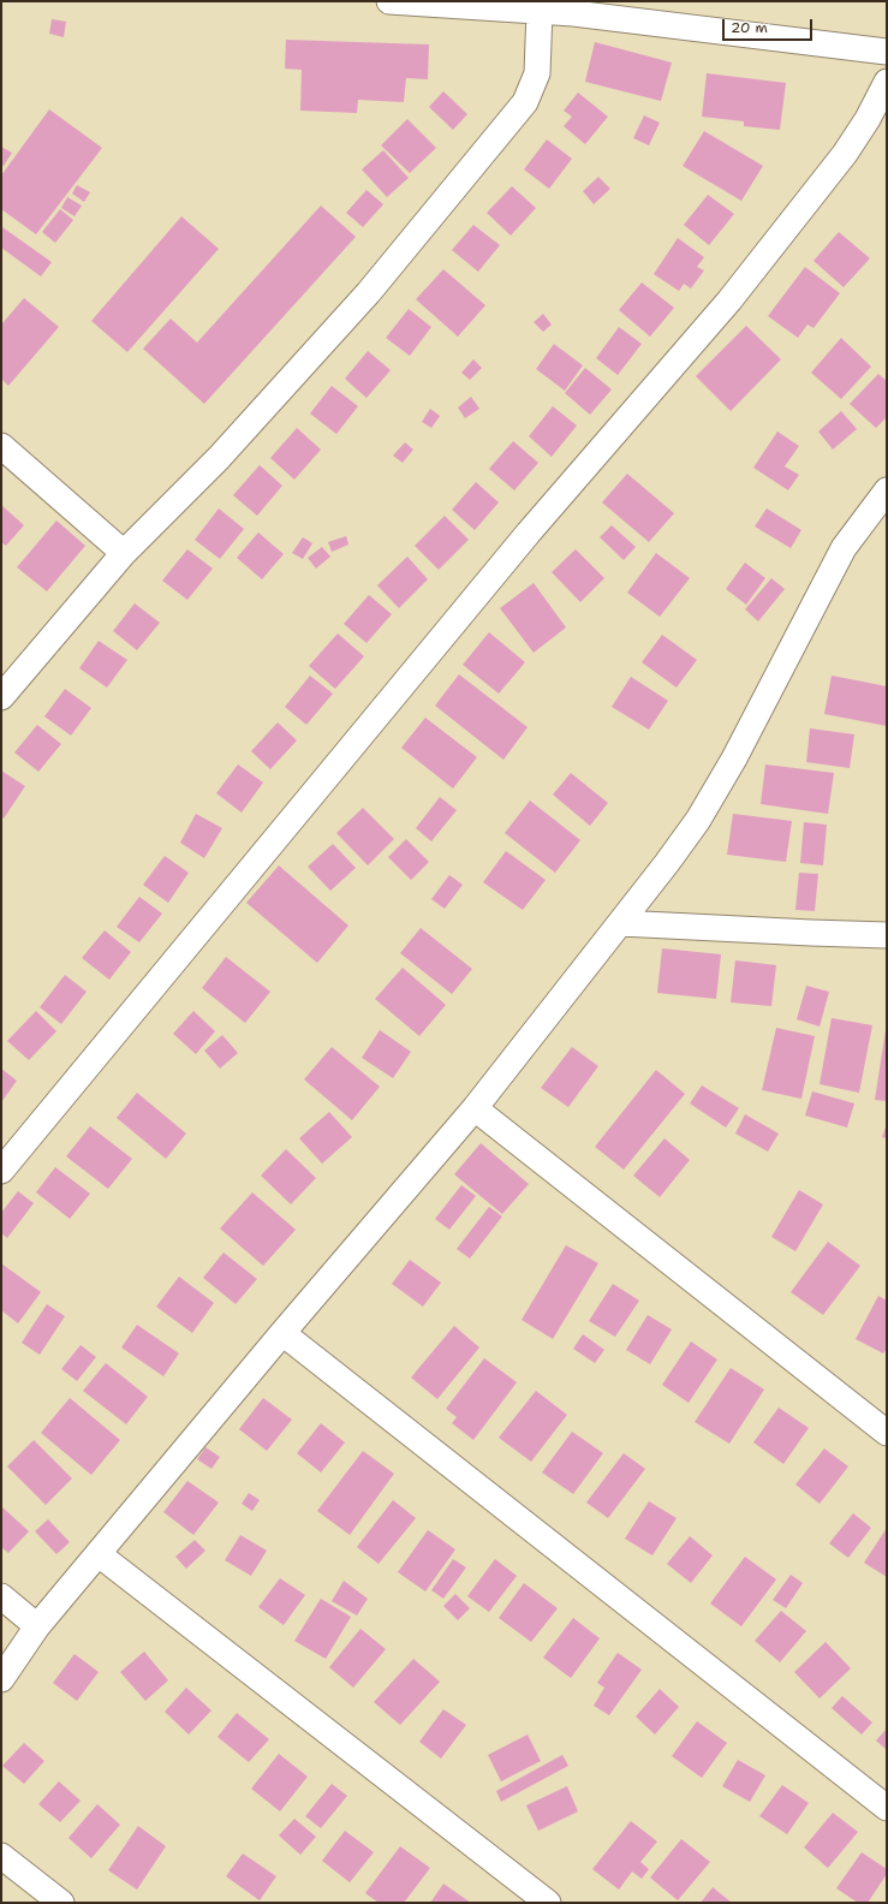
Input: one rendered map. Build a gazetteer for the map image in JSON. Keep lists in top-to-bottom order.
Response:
{
  "scale_bar": "20 m"
}
